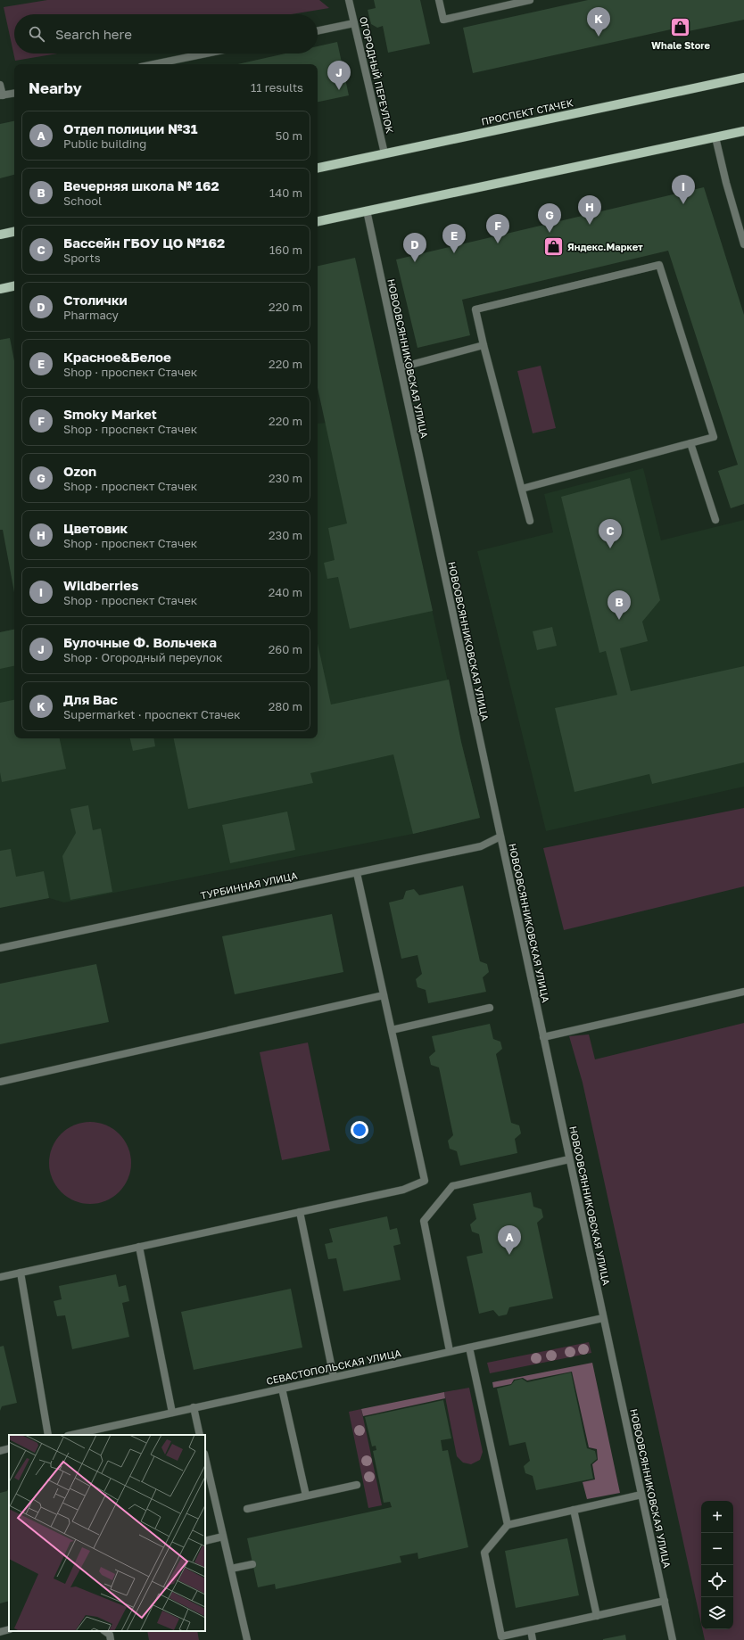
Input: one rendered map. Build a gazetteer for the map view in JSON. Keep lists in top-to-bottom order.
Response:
{
  "streets": {
    "main road": ["ПРОСПЕКТ СТАЧЕК"],
    "street": [
      "ОГОРОДНЫЙ ПЕРЕУЛОК",
      "НОВООВСЯННИКОВСКАЯ УЛИЦА",
      "ТУРБИННАЯ УЛИЦА",
      "СЕВАСТОПОЛЬСКАЯ УЛИЦА"
    ]
  },
  "crossings": [
    ["ОГОРОДНЫЙ ПЕРЕУЛОК", "ПРОСПЕКТ СТАЧЕК"],
    ["НОВООВСЯННИКОВСКАЯ УЛИЦА", "ТУРБИННАЯ УЛИЦА"],
    ["НОВООВСЯННИКОВСКАЯ УЛИЦА", "СЕВАСТОПОЛЬСКАЯ УЛИЦА"]
  ],
  "places": {
    "shop": ["Whale Store", "Яндекс.Маркет"]
  },
  "page": {
    "pins": [
      "K",
      "J",
      "I",
      "H",
      "G",
      "F",
      "E",
      "D",
      "C",
      "B",
      "A"
    ],
    "search": "Search here",
    "heading": ["Nearby", "11 results"],
    "list": [
      {
        "mark": "A",
        "name": "Отдел полиции №31",
        "note": "Public building",
        "value": "50 m"
      },
      {
        "mark": "B",
        "name": "Вечерняя школа № 162",
        "note": "School",
        "value": "140 m"
      },
      {
        "mark": "C",
        "name": "Бассейн ГБОУ ЦО №162",
        "note": "Sports",
        "value": "160 m"
      },
      {
        "mark": "D",
        "name": "Столички",
        "note": "Pharmacy",
        "value": "220 m"
      },
      {
        "mark": "E",
        "name": "Красное&Белое",
        "note": "Shop · проспект Стачек",
        "value": "220 m"
      },
      {
        "mark": "F",
        "name": "Smoky Market",
        "note": "Shop · проспект Стачек",
        "value": "220 m"
      },
      {
        "mark": "G",
        "name": "Ozon",
        "note": "Shop · проспект Стачек",
        "value": "230 m"
      },
      {
        "mark": "H",
        "name": "Цветовик",
        "note": "Shop · проспект Стачек",
        "value": "230 m"
      },
      {
        "mark": "I",
        "name": "Wildberries",
        "note": "Shop · проспект Стачек",
        "value": "240 m"
      },
      {
        "mark": "J",
        "name": "Булочные Ф. Вольчека",
        "note": "Shop · Огородный переулок",
        "value": "260 m"
      },
      {
        "mark": "K",
        "name": "Для Вас",
        "note": "Supermarket · проспект Стачек",
        "value": "280 m"
      }
    ],
    "map_buttons": ["+", "−"]
  }
}
